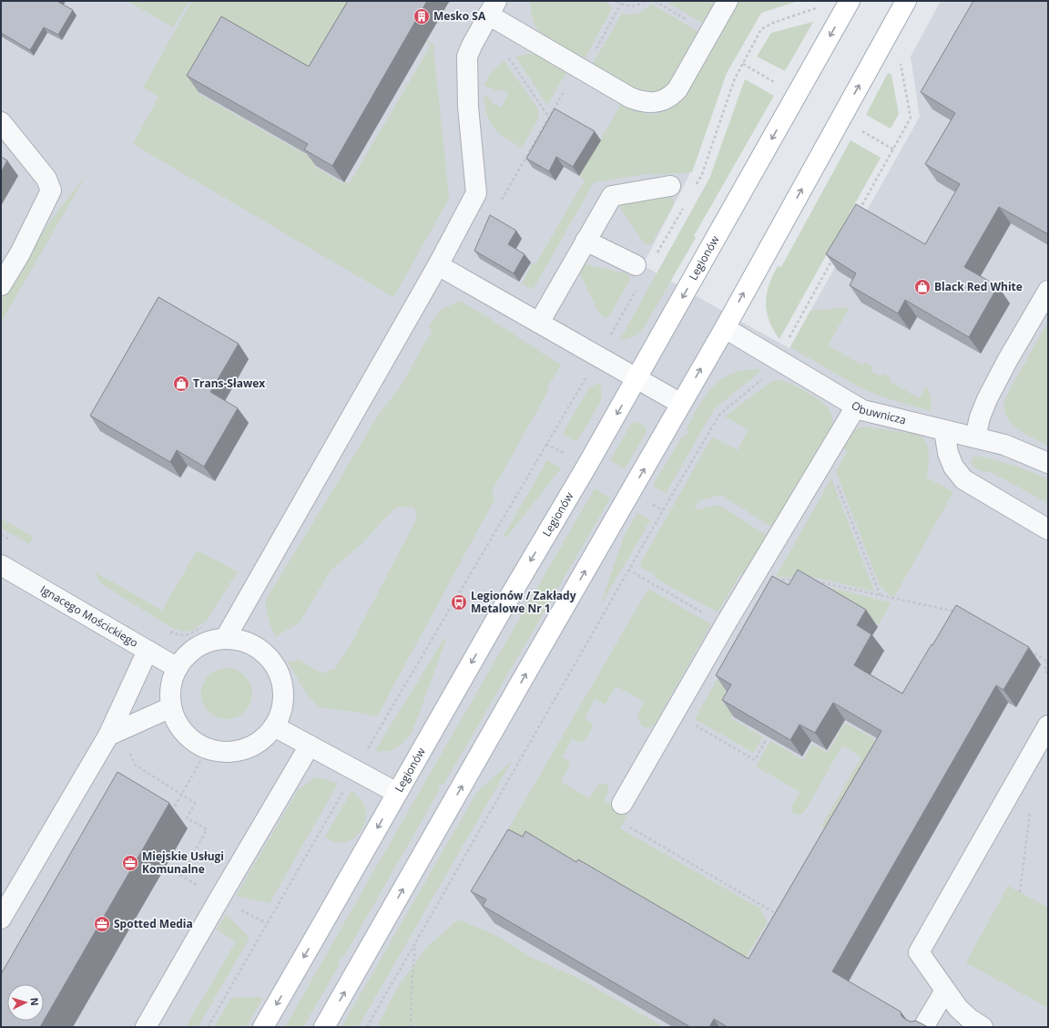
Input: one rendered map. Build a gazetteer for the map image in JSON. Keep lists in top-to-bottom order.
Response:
{
  "streets": {
    "main road": ["Legionów"],
    "street": ["Obuwnicza", "Ignacego Mościckiego"]
  },
  "places": {
    "building": ["Mesko SA"],
    "shop": ["Black Red White", "Trans-Sławex"],
    "bus stop": ["Legionów / Zakłady Metalowe Nr 1"],
    "office": ["Miejskie Usługi Komunalne", "Spotted Media"]
  },
  "north": "right"
}
